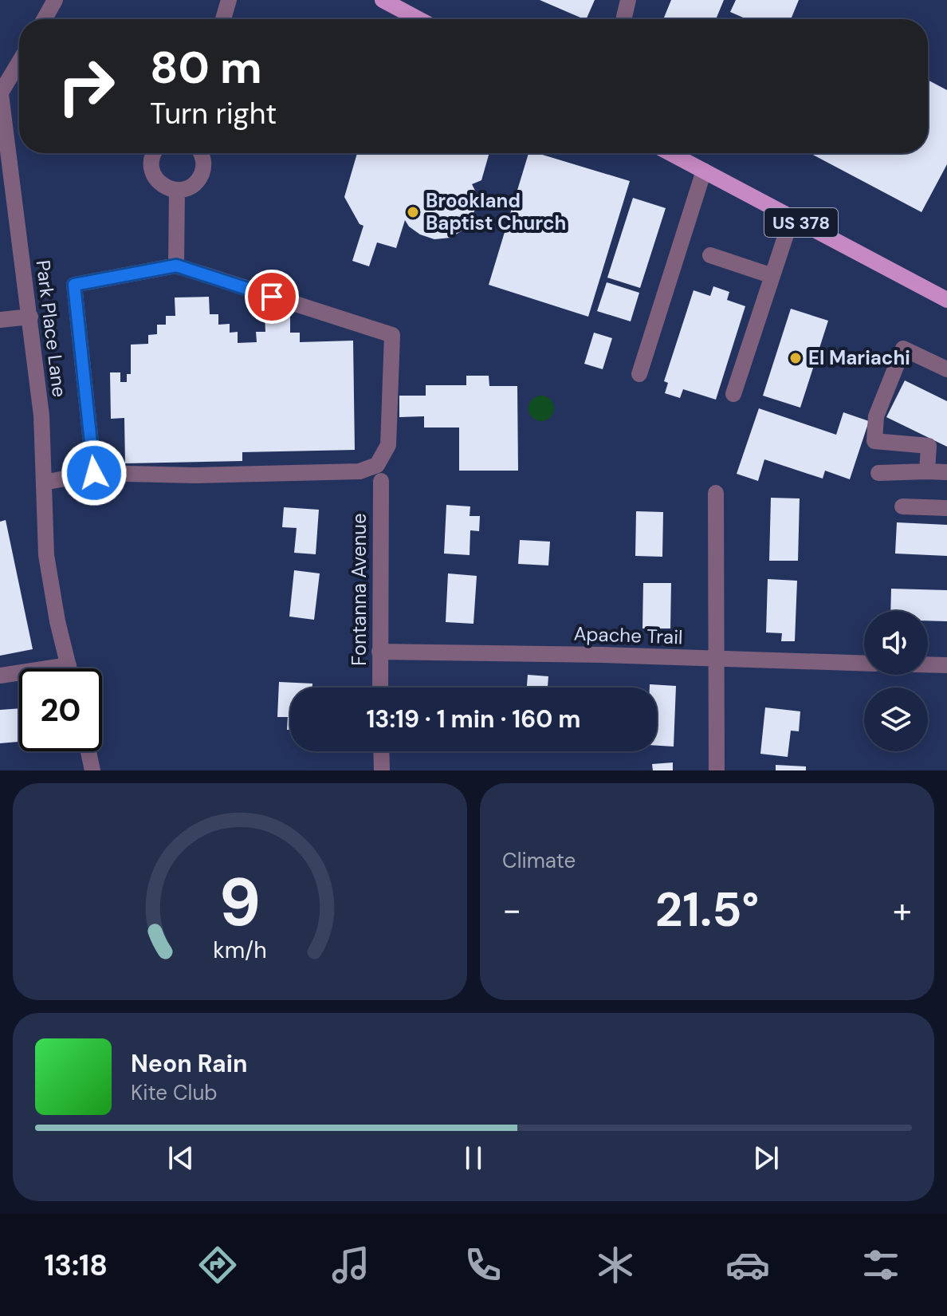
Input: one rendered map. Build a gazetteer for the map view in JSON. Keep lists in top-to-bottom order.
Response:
{
  "streets": {
    "main road": ["US 378"],
    "street": ["Park Place Lane", "Fontanna Avenue", "Apache Trail"]
  },
  "crossings": [
    ["Fontanna Avenue", "Apache Trail"]
  ],
  "places": ["Brookland Baptist Church", "El Mariachi"],
  "page": {
    "turn": ["80 m", "Turn right"],
    "limit": "20",
    "trip": "13:19 · 1 min · 160 m",
    "tile": "Climate",
    "heat": ["−", "21.5°", "+"],
    "song": ["Neon Rain", "Kite Club"],
    "tabs": "13:18",
    "gauge": ["9", "km/h"]
  }
}
